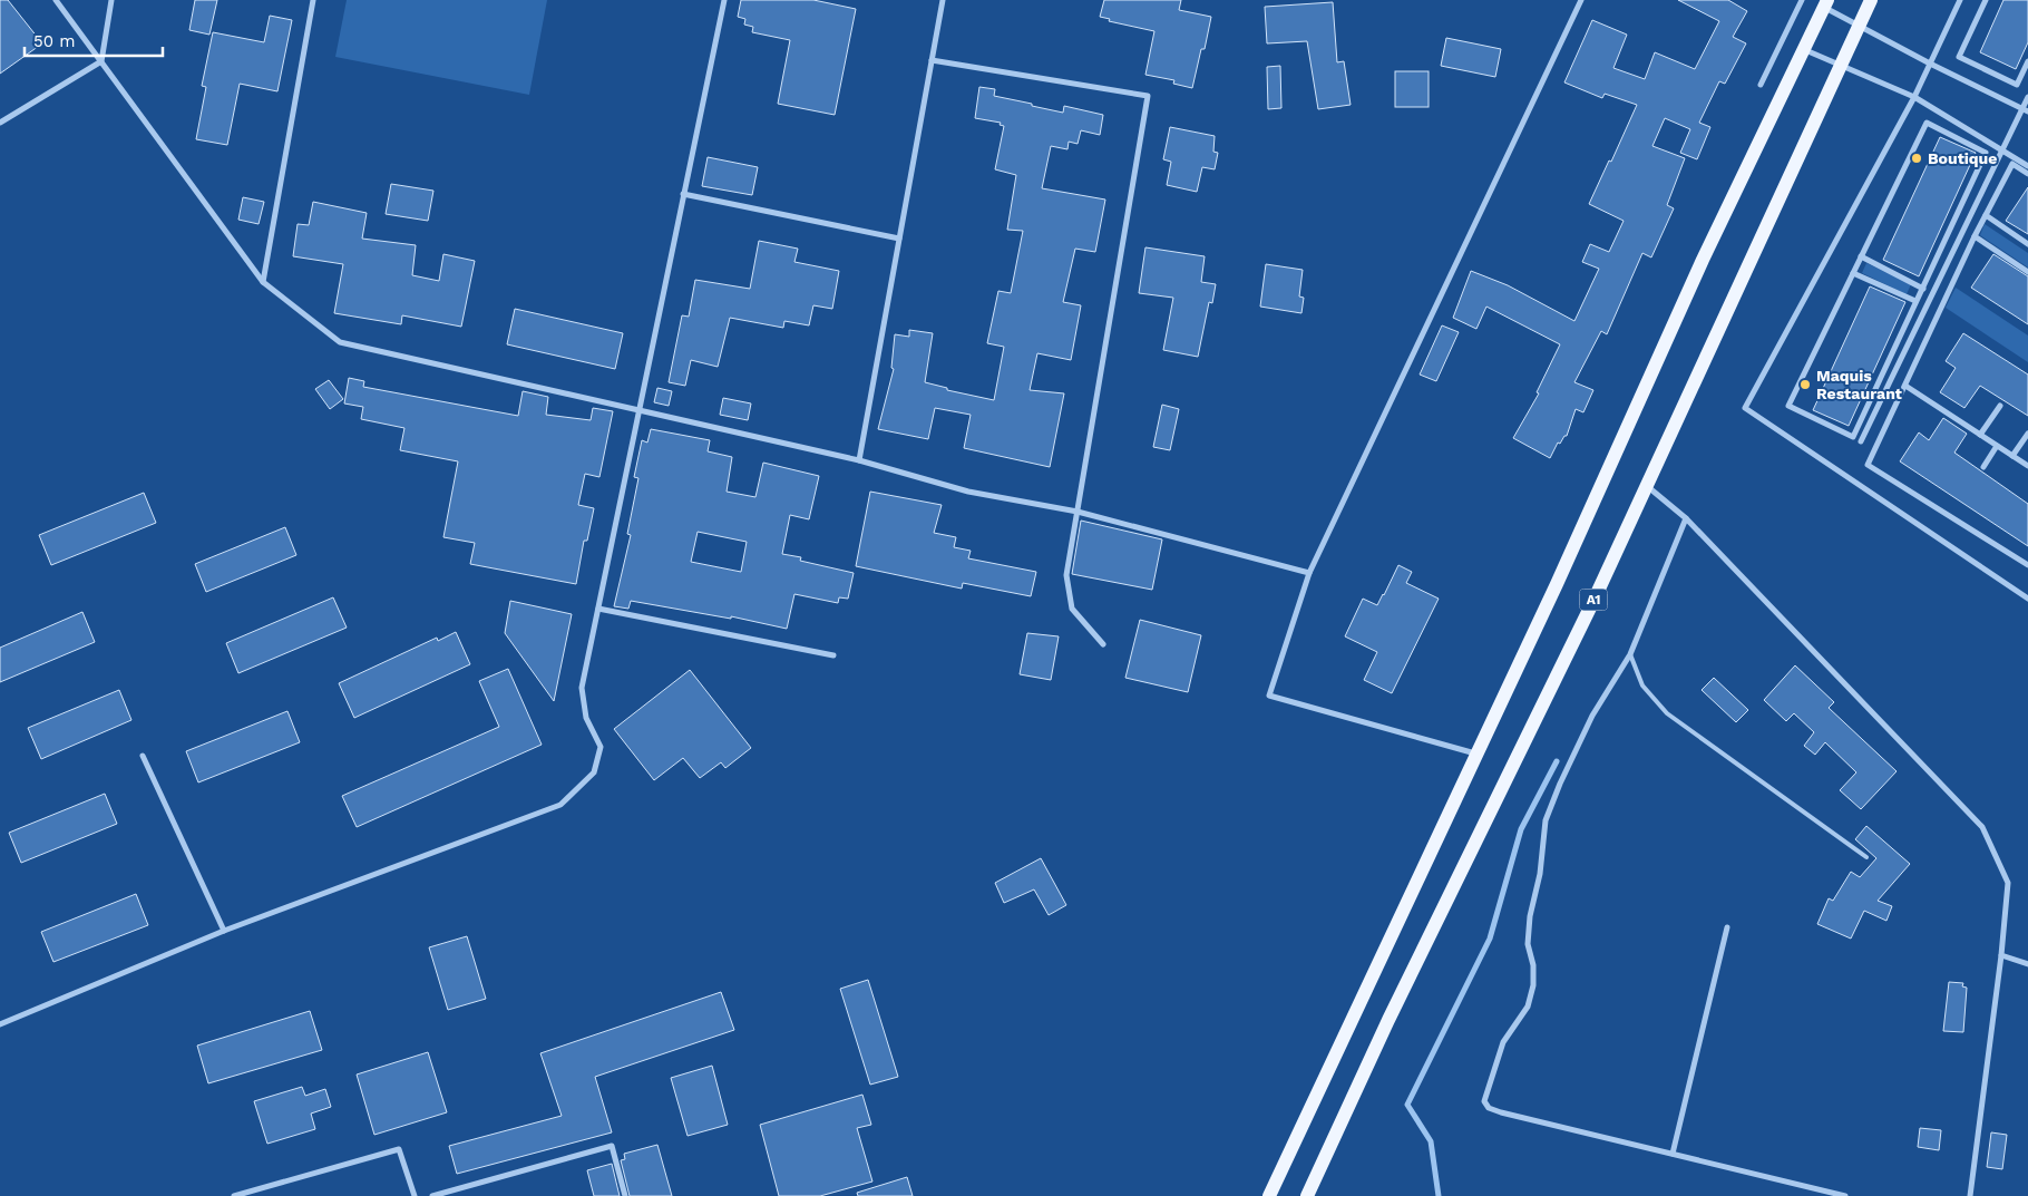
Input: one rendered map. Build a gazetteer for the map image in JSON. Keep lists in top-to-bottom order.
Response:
{
  "streets": {
    "main road": ["A1"]
  },
  "places": ["Boutique", "Maquis Restaurant"],
  "scale_bar": "50 m"
}
